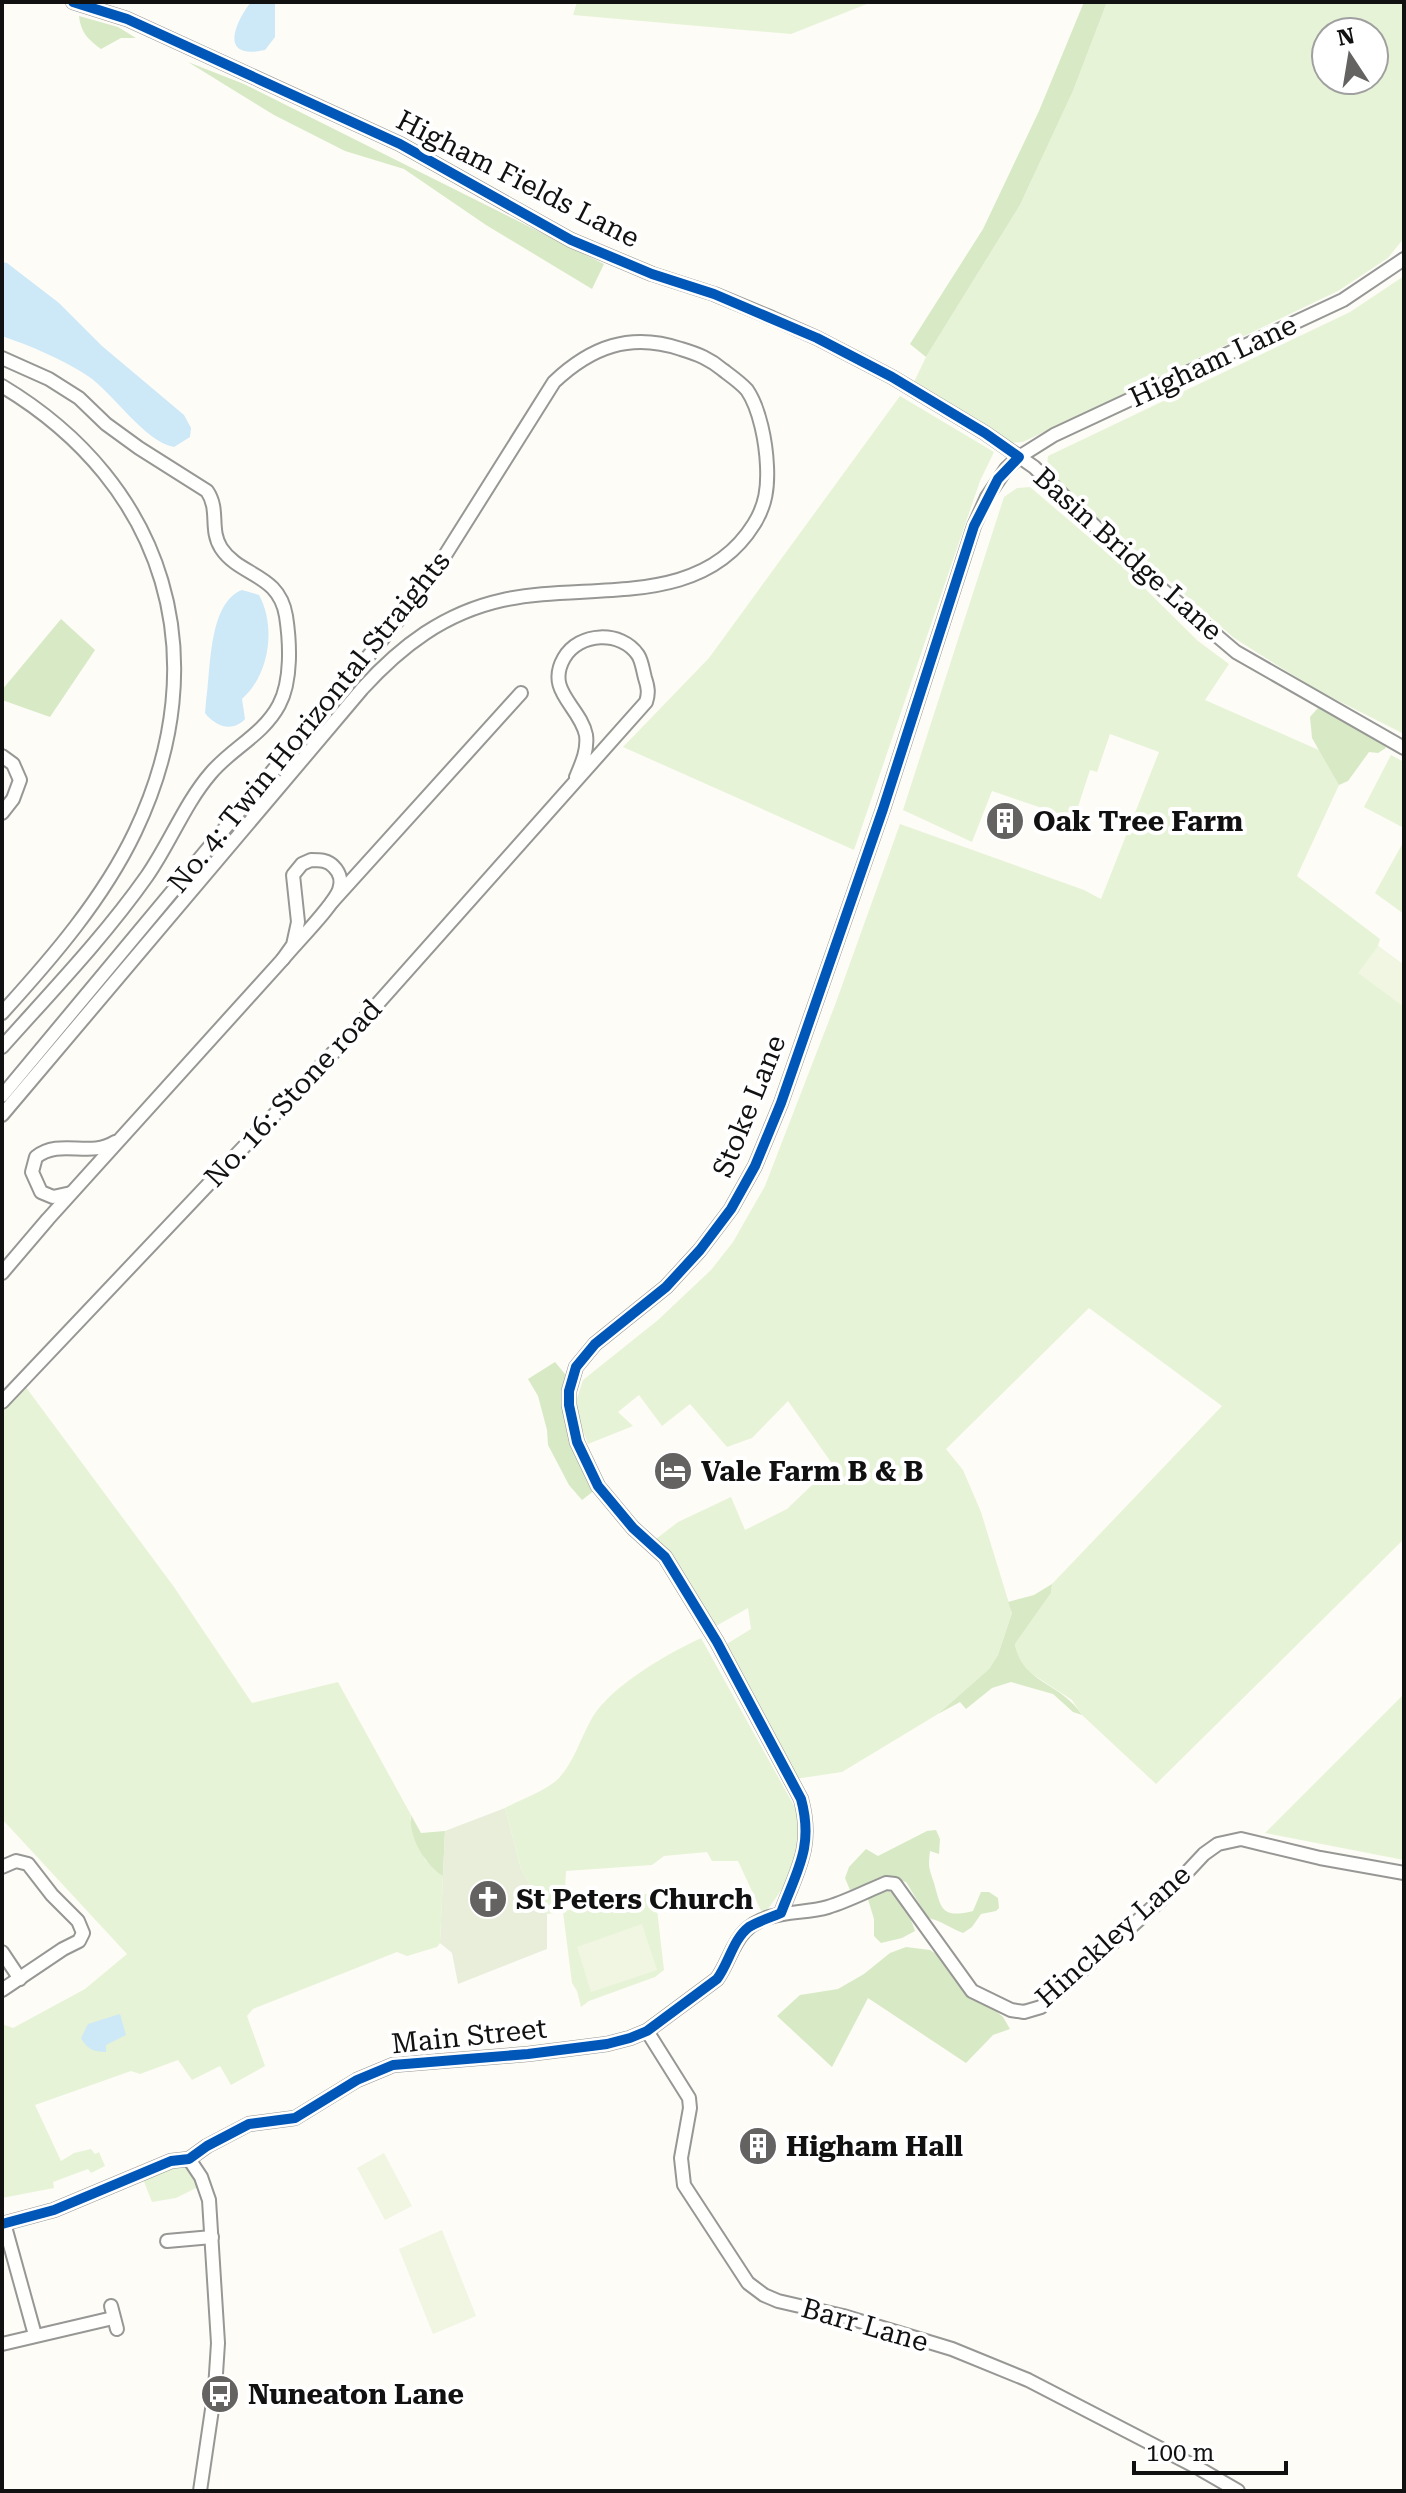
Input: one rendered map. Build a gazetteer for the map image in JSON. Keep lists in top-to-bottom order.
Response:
{
  "streets": {
    "street": [
      "Higham Fields Lane",
      "Higham Lane",
      "Basin Bridge Lane",
      "No. 4: Twin Horizontal Straights",
      "No. 16: Stone road",
      "Stoke Lane",
      "Hinckley Lane",
      "Main Street",
      "Barr Lane"
    ]
  },
  "crossings": [
    ["Higham Fields Lane", "Higham Lane"],
    ["Higham Fields Lane", "Basin Bridge Lane"],
    ["Higham Fields Lane", "Stoke Lane"],
    ["Higham Lane", "Basin Bridge Lane"],
    ["Higham Lane", "Stoke Lane"],
    ["Basin Bridge Lane", "Stoke Lane"],
    ["Stoke Lane", "Hinckley Lane"],
    ["Stoke Lane", "Main Street"],
    ["Hinckley Lane", "Main Street"],
    ["Main Street", "Barr Lane"]
  ],
  "places": {
    "building": ["Oak Tree Farm", "Higham Hall"],
    "hotel": ["Vale Farm B & B"],
    "church": ["St Peters Church"],
    "bus stop": ["Nuneaton Lane"]
  },
  "scale_bar": "100 m",
  "north": "top"
}
